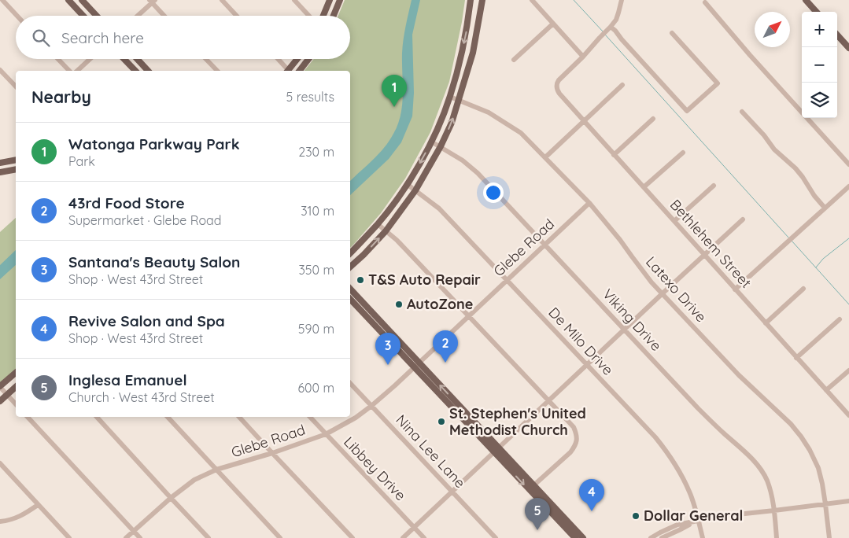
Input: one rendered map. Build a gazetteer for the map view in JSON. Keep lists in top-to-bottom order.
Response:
{
  "streets": {
    "street": [
      "Bethlehem Street",
      "Glebe Road",
      "Latexo Drive",
      "Viking Drive",
      "De Milo Drive",
      "Nina Lee Lane",
      "Libbey Drive"
    ]
  },
  "crossings": [
    ["Glebe Road", "Latexo Drive"],
    ["Glebe Road", "Viking Drive"],
    ["Glebe Road", "De Milo Drive"],
    ["Glebe Road", "Nina Lee Lane"],
    ["Glebe Road", "Libbey Drive"]
  ],
  "places": [
    "T&S Auto Repair",
    "AutoZone",
    "St. Stephen's United Methodist Church",
    "Dollar General"
  ],
  "north": "top right",
  "page": {
    "map_buttons": ["+", "−"],
    "search": "Search here",
    "heading": ["Nearby", "5 results"],
    "pins": [
      "1",
      "2",
      "3",
      "4",
      "5"
    ],
    "list": [
      {
        "mark": "1",
        "name": "Watonga Parkway Park",
        "note": "Park",
        "value": "230 m"
      },
      {
        "mark": "2",
        "name": "43rd Food Store",
        "note": "Supermarket · Glebe Road",
        "value": "310 m"
      },
      {
        "mark": "3",
        "name": "Santana's Beauty Salon",
        "note": "Shop · West 43rd Street",
        "value": "350 m"
      },
      {
        "mark": "4",
        "name": "Revive Salon and Spa",
        "note": "Shop · West 43rd Street",
        "value": "590 m"
      },
      {
        "mark": "5",
        "name": "Inglesa Emanuel",
        "note": "Church · West 43rd Street",
        "value": "600 m"
      }
    ]
  }
}
